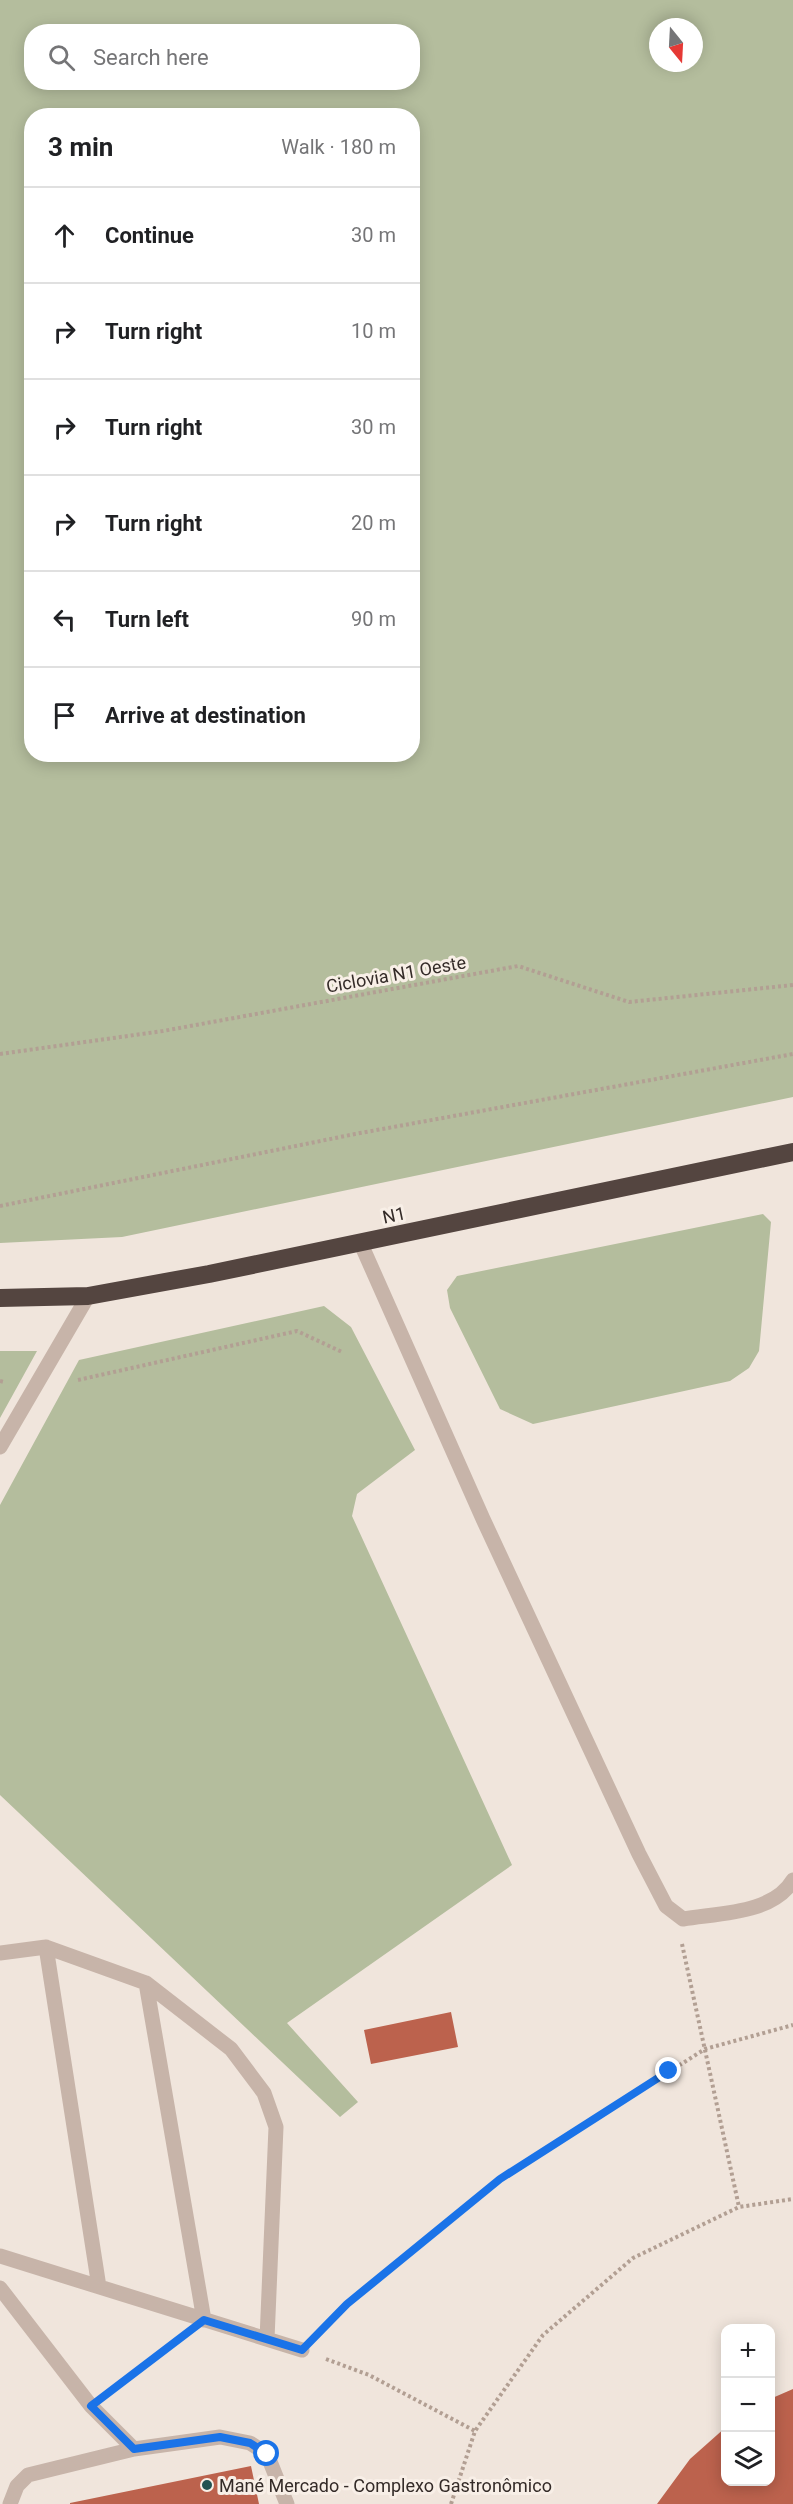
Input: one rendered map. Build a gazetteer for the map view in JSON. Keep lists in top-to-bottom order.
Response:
{
  "streets": {
    "highway": ["N1"],
    "path": ["Ciclovia N1 Oeste"]
  },
  "places": ["Mané Mercado - Complexo Gastronômico"],
  "north": "bottom",
  "page": {
    "search": "Search here",
    "heading": ["3 min", "Walk · 180 m"],
    "list": [
      ["Continue", "30 m"],
      ["Turn right", "10 m"],
      ["Turn right", "30 m"],
      ["Turn right", "20 m"],
      ["Turn left", "90 m"],
      "Arrive at destination"
    ],
    "map_buttons": ["+", "−"]
  }
}
